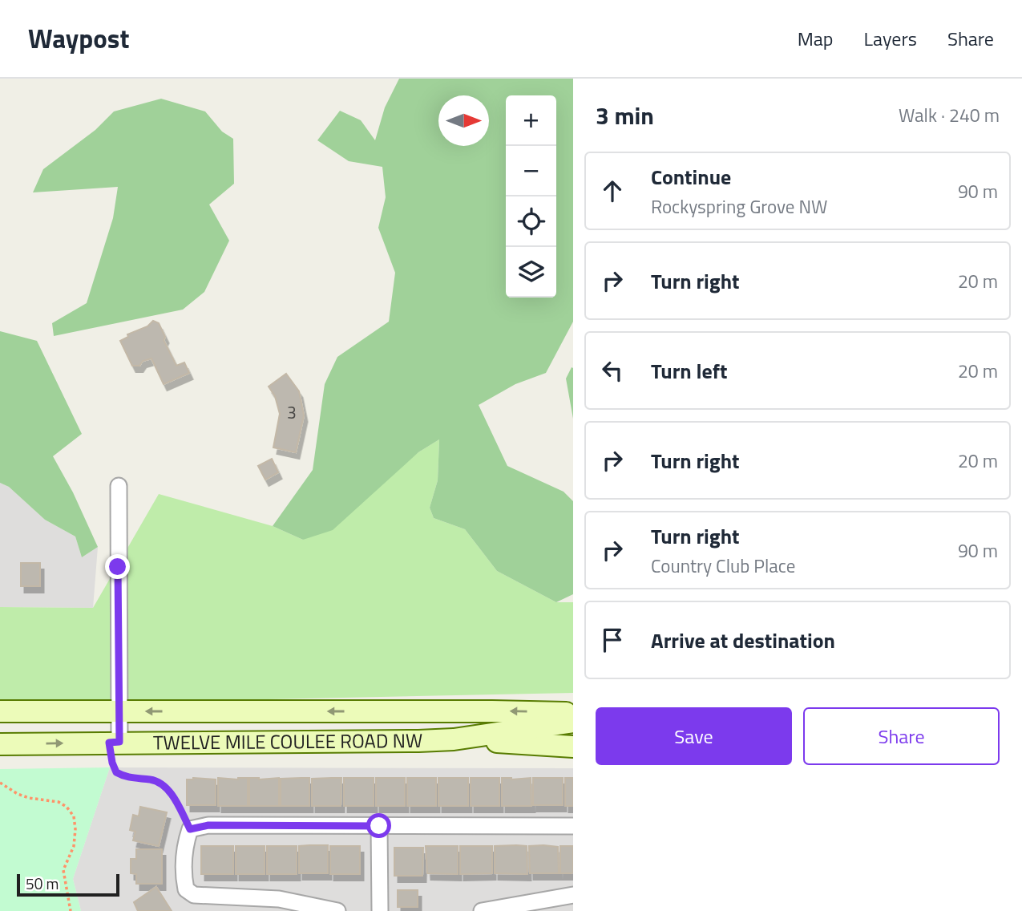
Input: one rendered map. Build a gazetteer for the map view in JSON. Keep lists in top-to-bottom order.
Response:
{
  "streets": {
    "main road": ["TWELVE MILE COULEE ROAD NW"]
  },
  "house_numbers": ["3"],
  "scale_bar": "50 m",
  "north": "right",
  "page": {
    "header": "Waypost",
    "nav": ["Map", "Layers", "Share"],
    "heading": ["3 min", "Walk · 240 m"],
    "map_buttons": ["+", "−"],
    "list": [
      ["Continue", "Rockyspring Grove NW", "90 m"],
      ["Turn right", "20 m"],
      ["Turn left", "20 m"],
      ["Turn right", "20 m"],
      ["Turn right", "Country Club Place", "90 m"],
      "Arrive at destination"
    ],
    "buttons": ["Save", "Share"],
    "scale": "50 m"
  }
}
